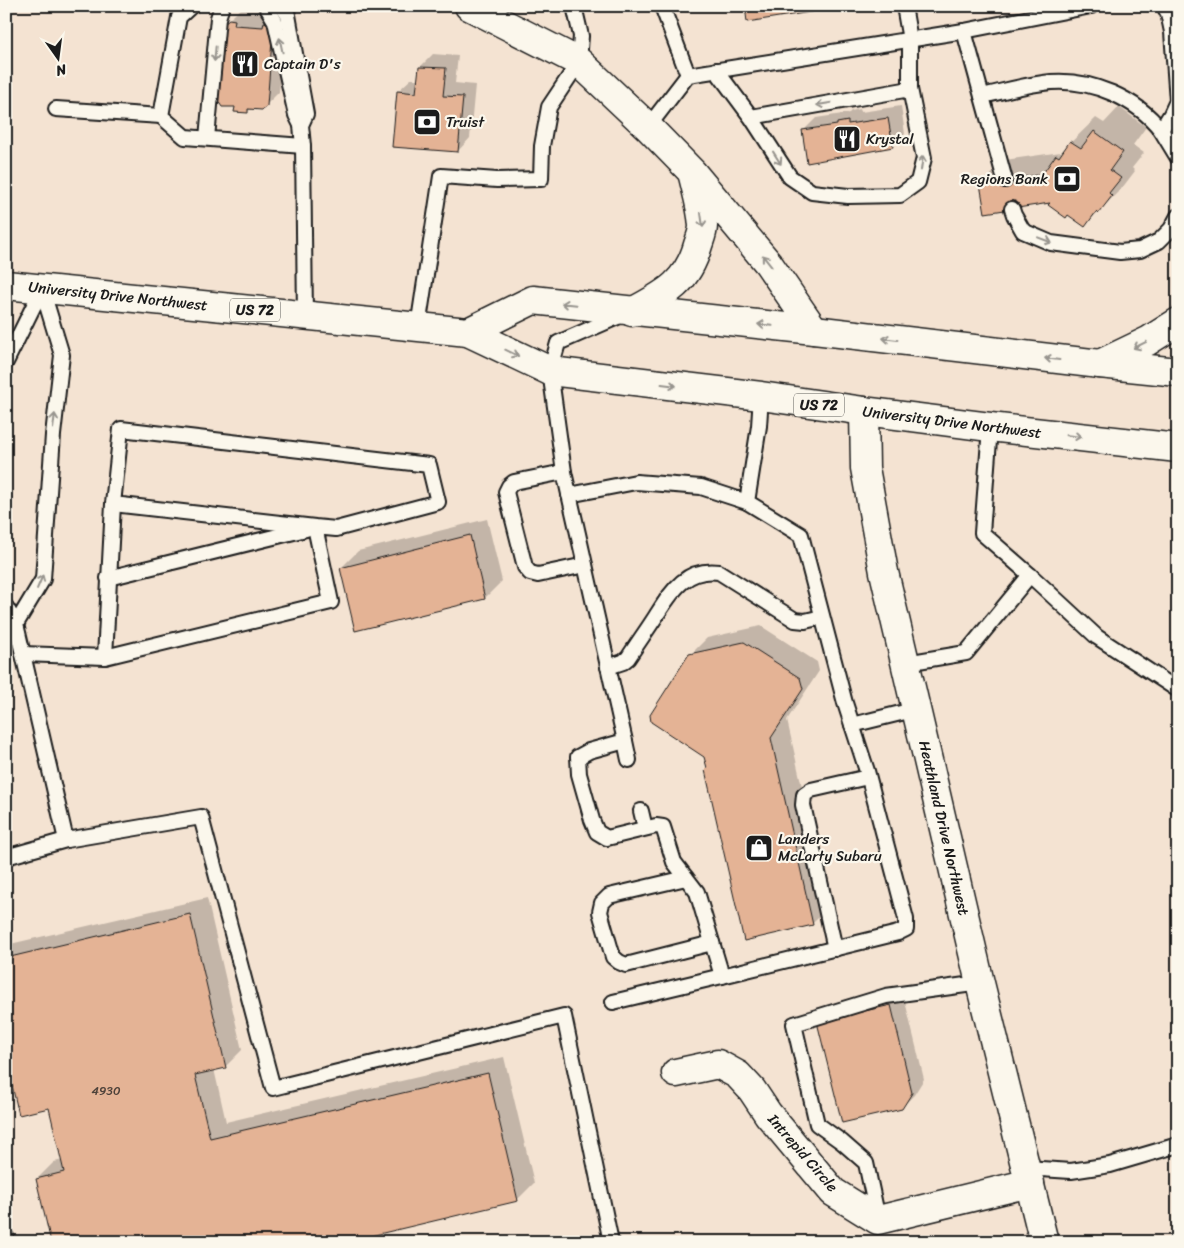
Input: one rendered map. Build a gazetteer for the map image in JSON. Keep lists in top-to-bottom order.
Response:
{
  "streets": {
    "main road": [
      "University Drive Northwest",
      "US 72",
      "Heathland Drive Northwest",
      "Intrepid Circle"
    ]
  },
  "crossings": [
    ["University Drive Northwest", "Heathland Drive Northwest"]
  ],
  "places": {
    "restaurant": ["Captain D's", "Krystal"],
    "bank": ["Truist", "Regions Bank"],
    "shop": ["Landers McLarty Subaru"]
  },
  "house_numbers": ["4930"],
  "north": "bottom"
}
